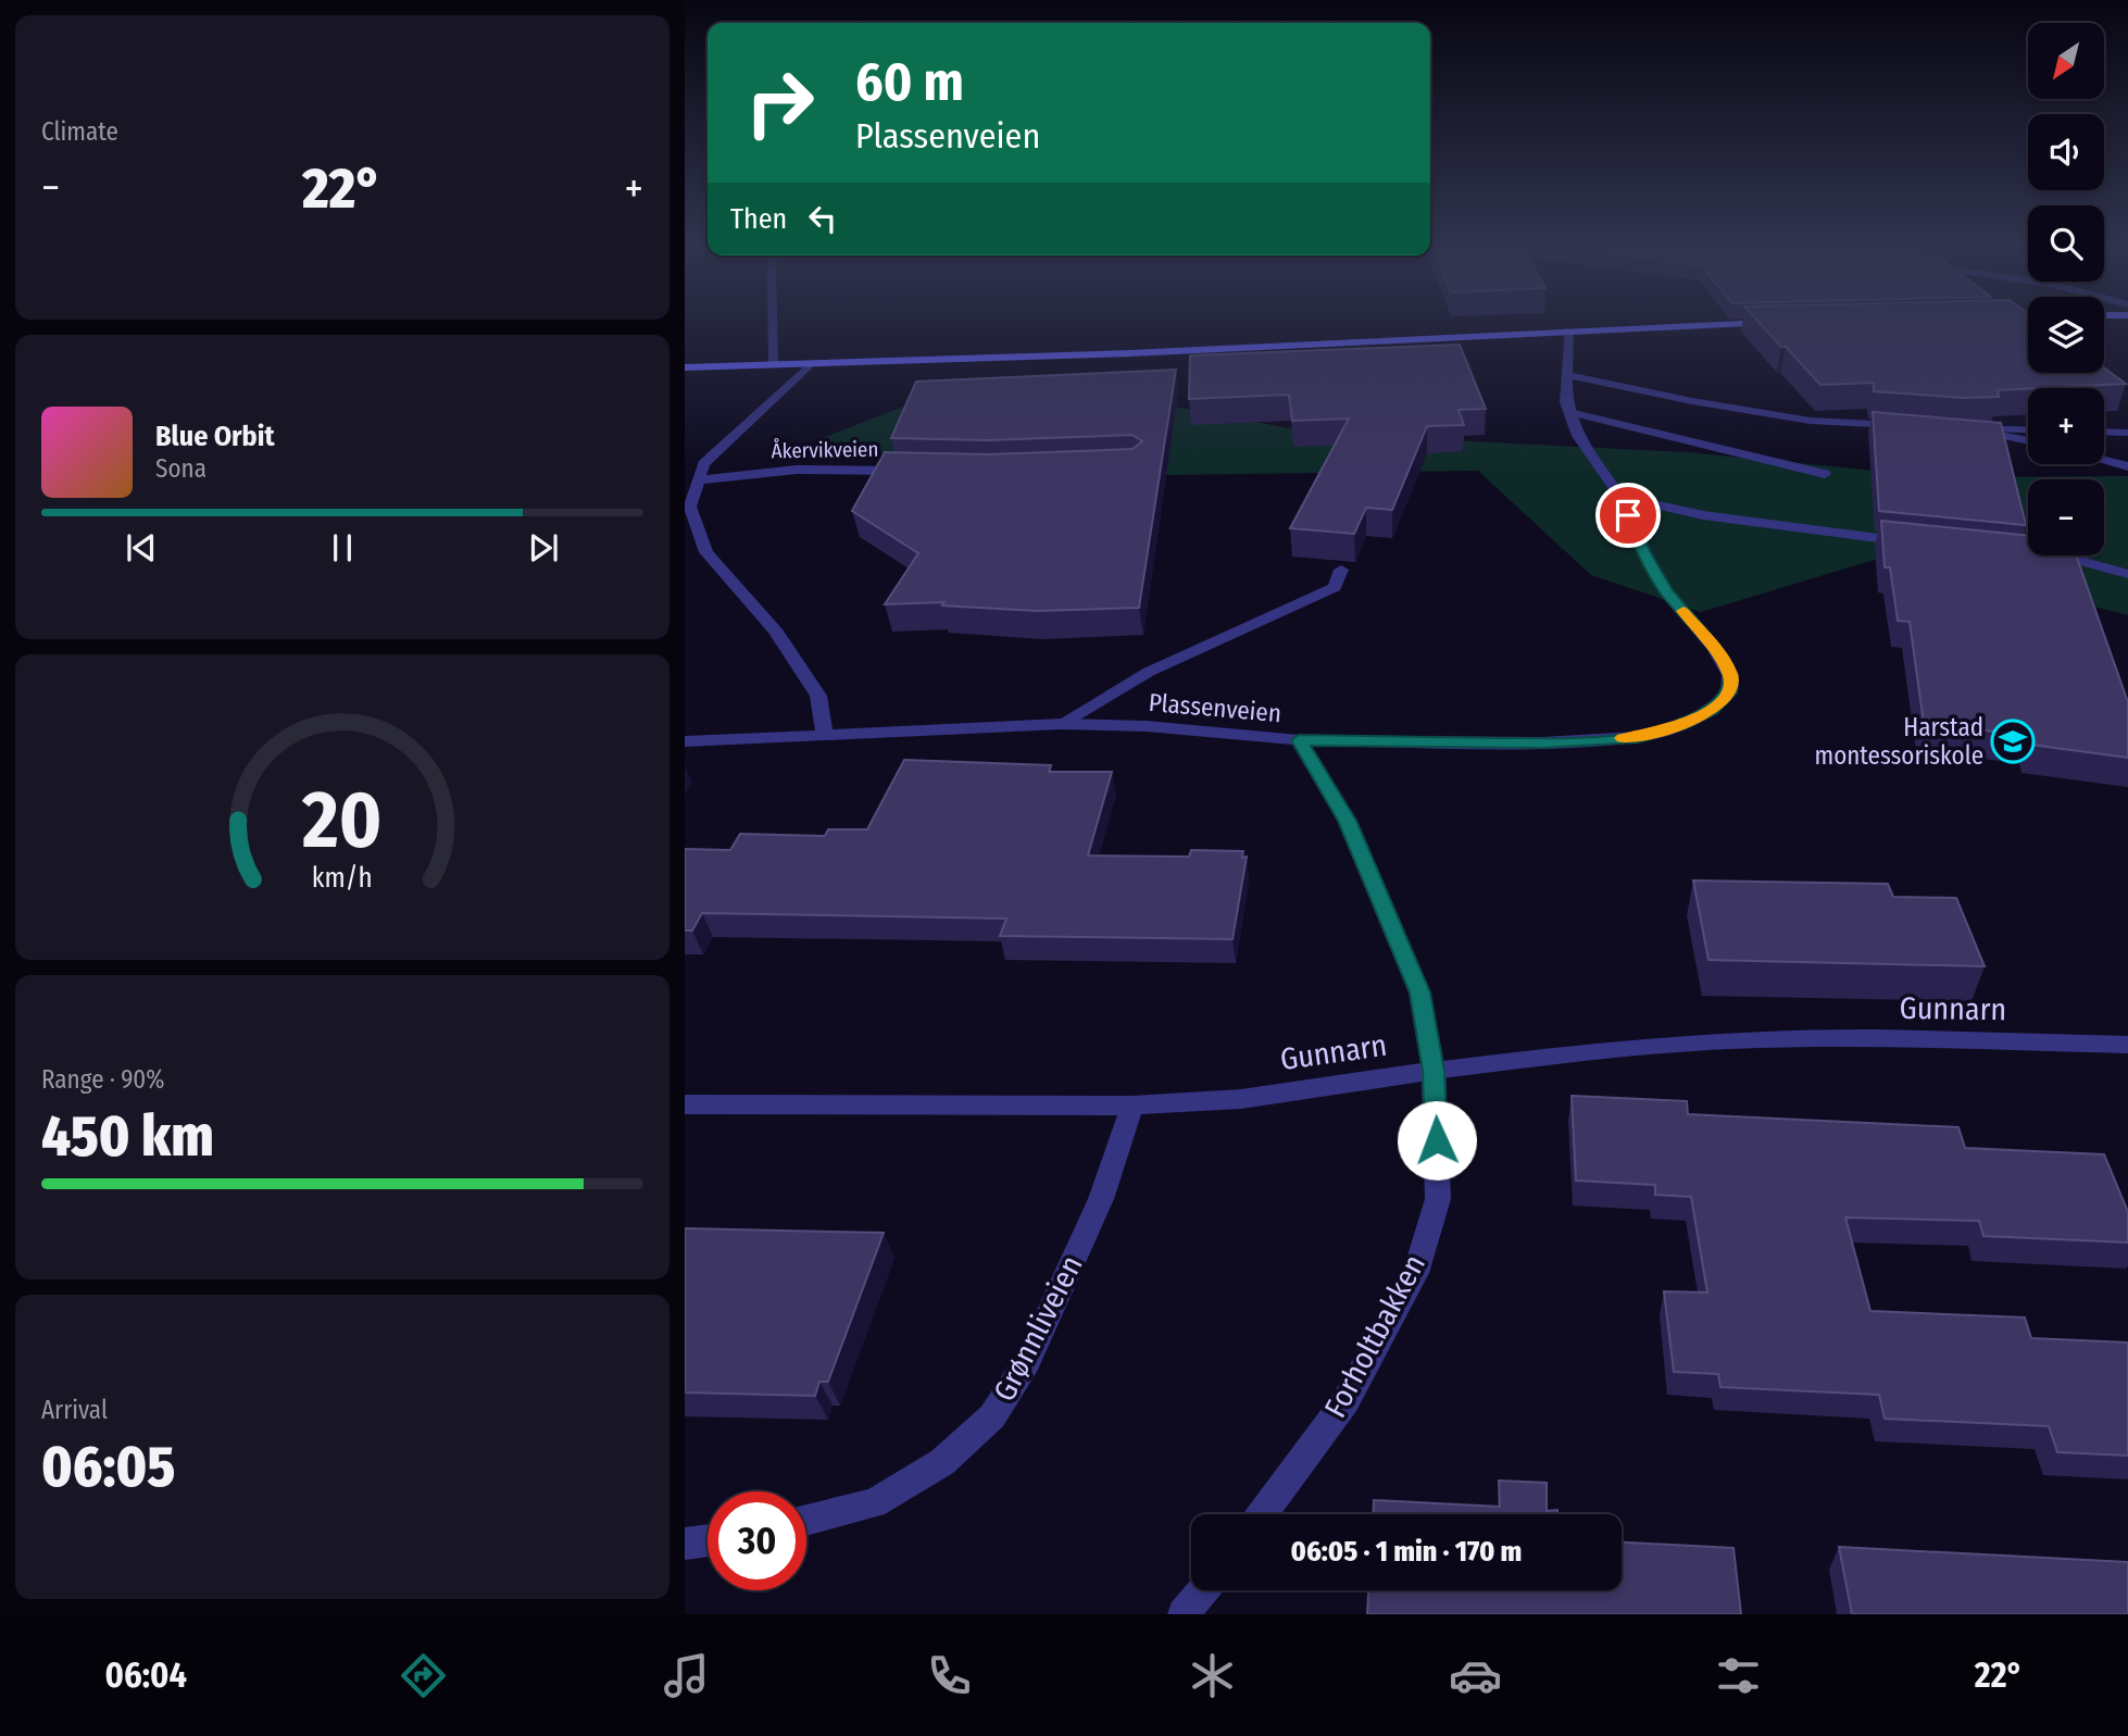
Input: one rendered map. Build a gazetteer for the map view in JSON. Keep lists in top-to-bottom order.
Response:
{
  "streets": {
    "street": [
      "Åkervikveien",
      "Plassenveien",
      "Gunnarn",
      "Grønnliveien",
      "Forholtbakken"
    ]
  },
  "crossings": [
    ["Åkervikveien", "Plassenveien"],
    ["Plassenveien", "Forholtbakken"],
    ["Gunnarn", "Grønnliveien"],
    ["Gunnarn", "Forholtbakken"]
  ],
  "places": {
    "school or university": ["Harstad montessoriskole"]
  },
  "north": "bottom left",
  "page": {
    "tile": [
      "Climate",
      ["Range · 90%", "450 km"],
      ["Arrival", "06:05"]
    ],
    "map_buttons": ["+", "−"],
    "turn": ["60 m", "Plassenveien"],
    "heat": ["−", "22°", "+"],
    "then": "Then",
    "song": ["Blue Orbit", "Sona"],
    "limit": "30",
    "trip": "06:05 · 1 min · 170 m",
    "tabs": ["06:04", "22°"],
    "gauge": ["20", "km/h"]
  }
}
